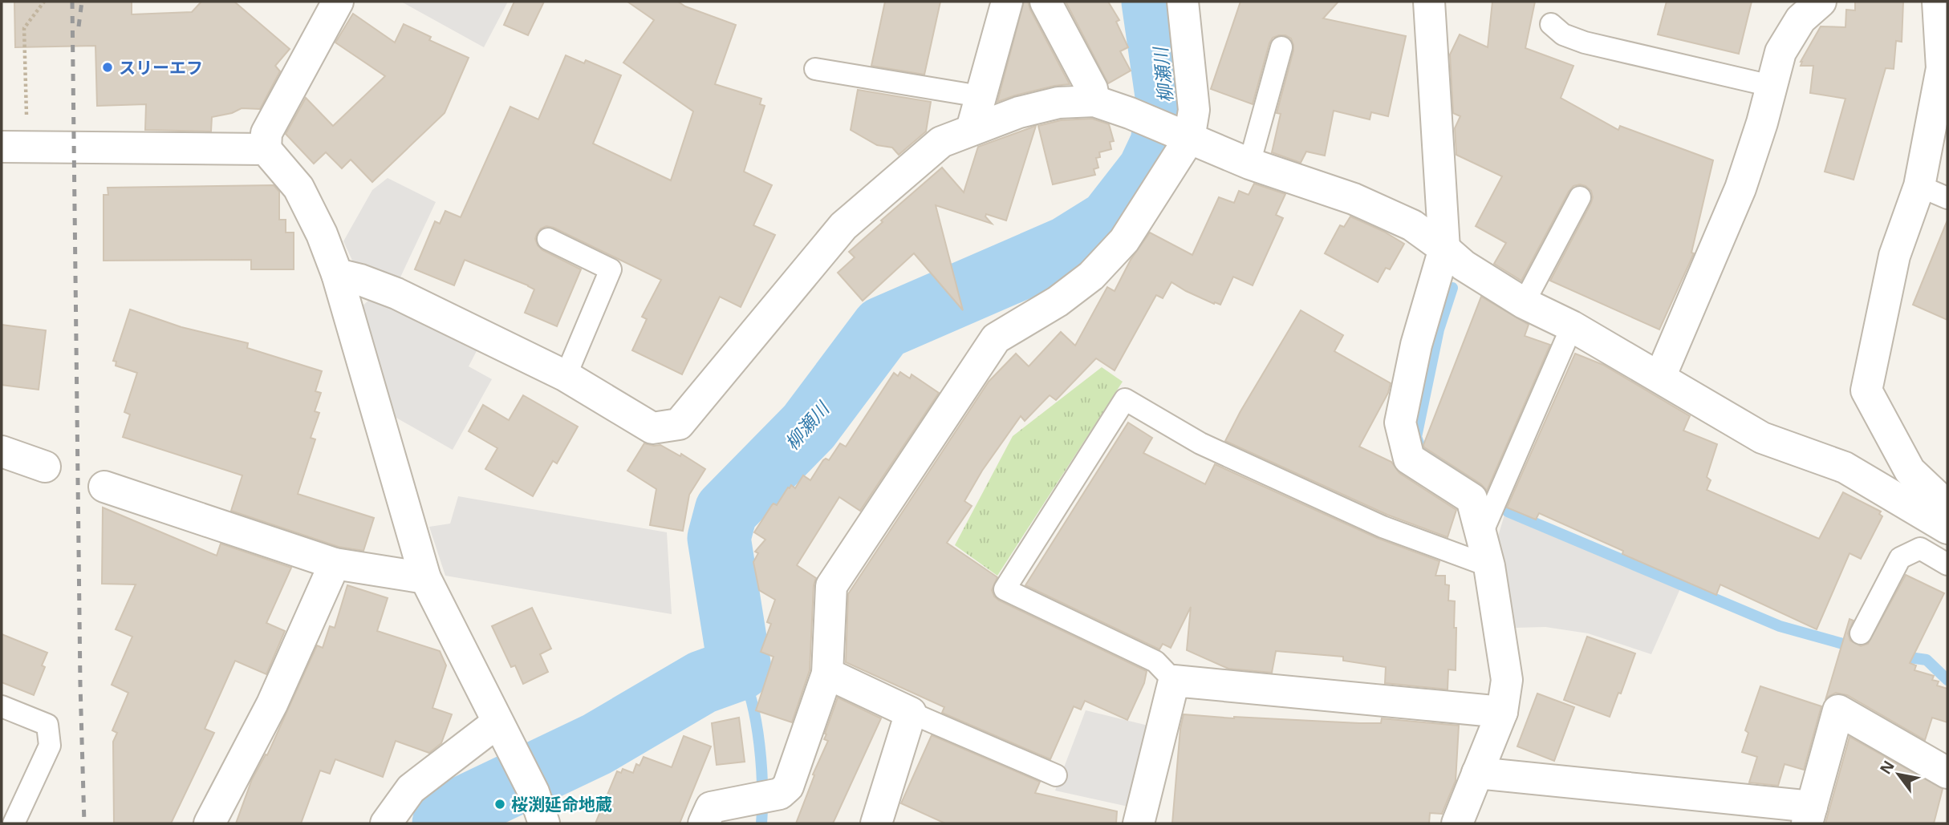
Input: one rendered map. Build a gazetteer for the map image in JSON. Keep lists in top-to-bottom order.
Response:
{
  "water": ["柳瀬川"],
  "places": ["スリーエフ", "桜渕延命地蔵"],
  "north": "top left"
}
